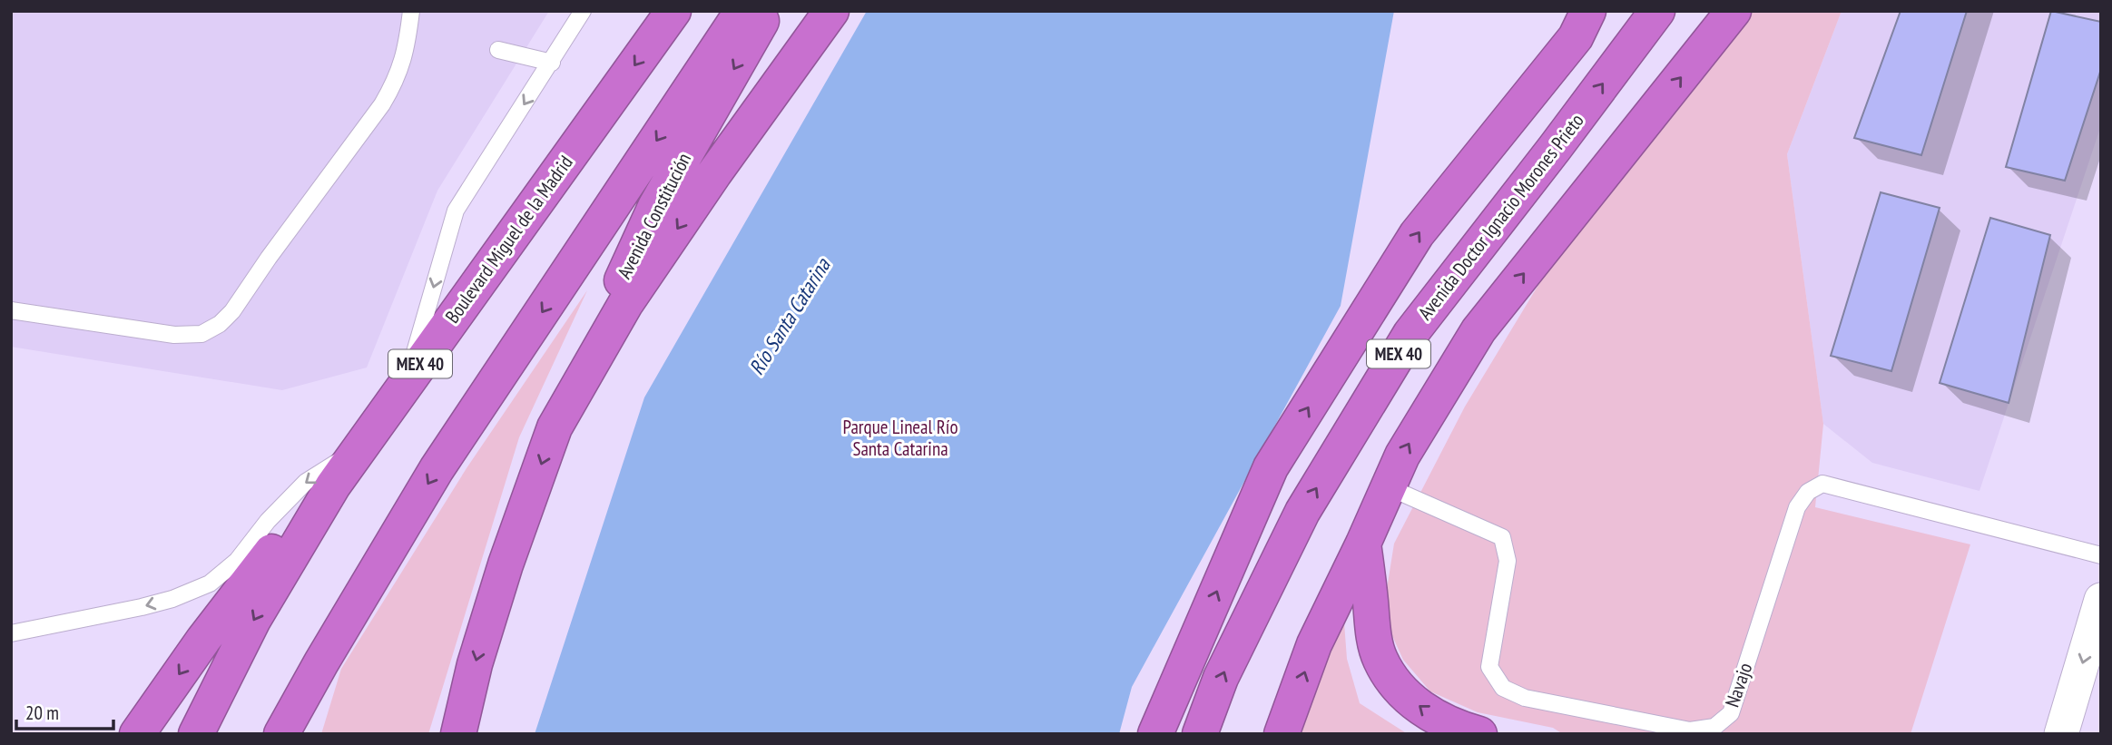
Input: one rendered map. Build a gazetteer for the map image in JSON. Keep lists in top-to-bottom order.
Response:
{
  "streets": {
    "highway": [
      "Avenida Constitución",
      "Avenida Doctor Ignacio Morones Prieto",
      "Boulevard Miguel de la Madrid",
      "MEX 40"
    ],
    "lane": ["Navajo"]
  },
  "crossings": [
    ["MEX 40", "Navajo"]
  ],
  "water": ["Río Santa Catarina"],
  "parks": ["Parque Lineal Río Santa Catarina"],
  "scale_bar": "20 m"
}
